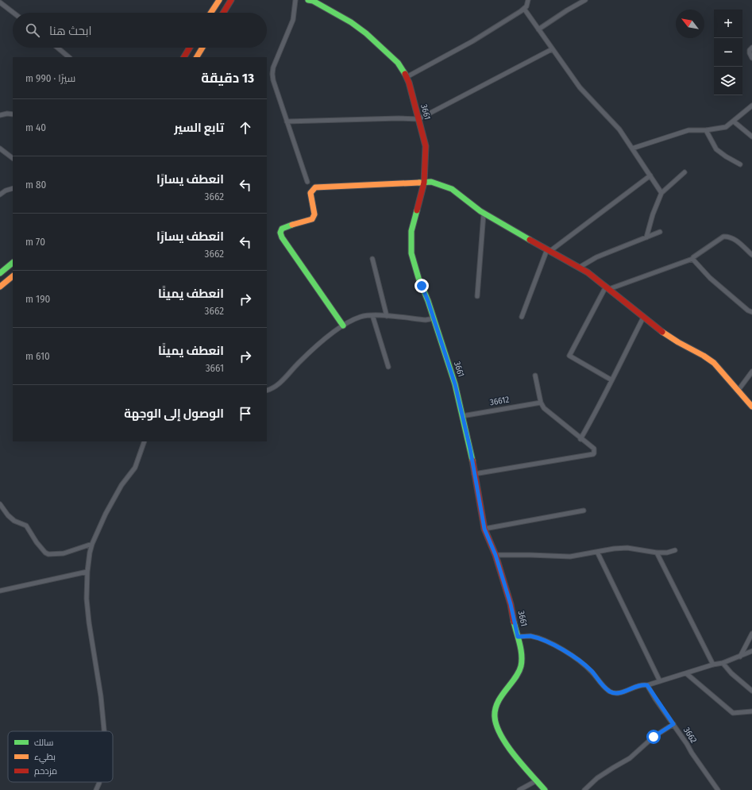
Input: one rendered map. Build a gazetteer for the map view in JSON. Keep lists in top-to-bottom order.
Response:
{
  "streets": {
    "street": ["3661", "36612", "3662"]
  },
  "crossings": [
    ["3661", "36612"]
  ],
  "legend": ["سالك", "بطيء", "مزدحم"],
  "north": "top left",
  "page": {
    "map_buttons": ["+", "−"],
    "search": "ابحث هنا",
    "heading": ["13 دقيقة", "سيرًا · 990 m"],
    "list": [
      ["تابع السير", "40 m"],
      ["انعطف يسارًا", "3662", "80 m"],
      ["انعطف يسارًا", "3662", "70 m"],
      ["انعطف يمينًا", "3662", "190 m"],
      ["انعطف يمينًا", "3661", "610 m"],
      "الوصول إلى الوجهة"
    ]
  }
}
